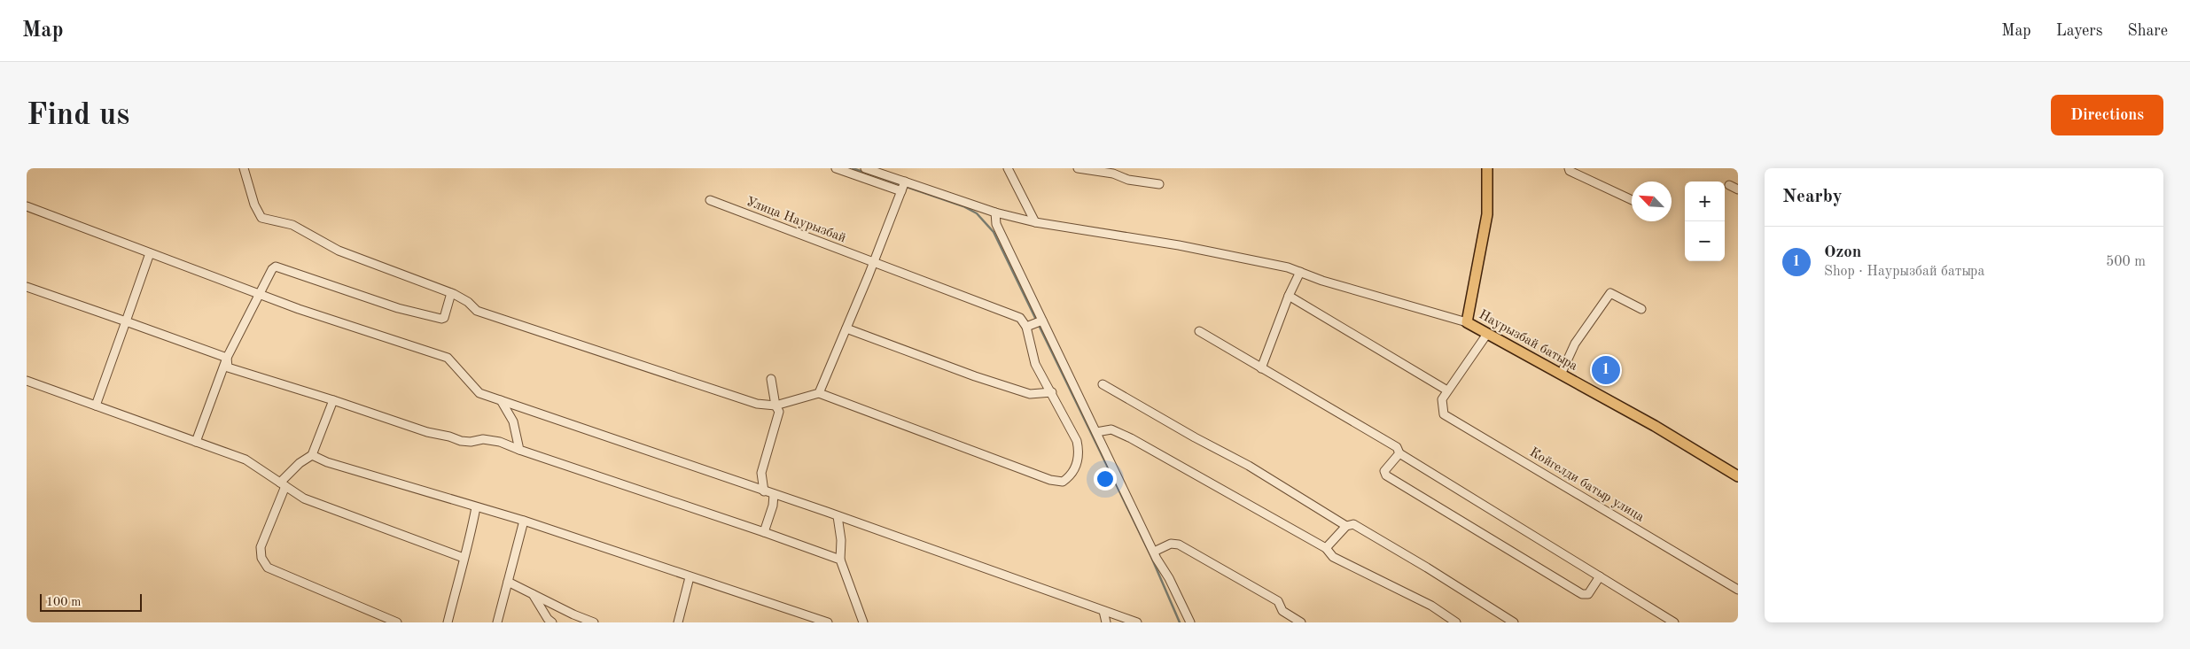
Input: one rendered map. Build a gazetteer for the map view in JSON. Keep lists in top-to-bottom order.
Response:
{
  "streets": {
    "main road": ["Наурызбай батыра"],
    "street": ["Улица Наурызбай", "Койгелди батыр улица"]
  },
  "scale_bar": "100 m",
  "north": "top left",
  "page": {
    "header": "Map",
    "nav": ["Map", "Layers", "Share"],
    "buttons": "Directions",
    "title": "Find us",
    "heading": "Nearby",
    "map_buttons": ["+", "−"],
    "list": [
      {
        "mark": "1",
        "name": "Ozon",
        "note": "Shop · Наурызбай батыра",
        "value": "500 m"
      }
    ],
    "pins": "1",
    "scale": "100 m"
  }
}
